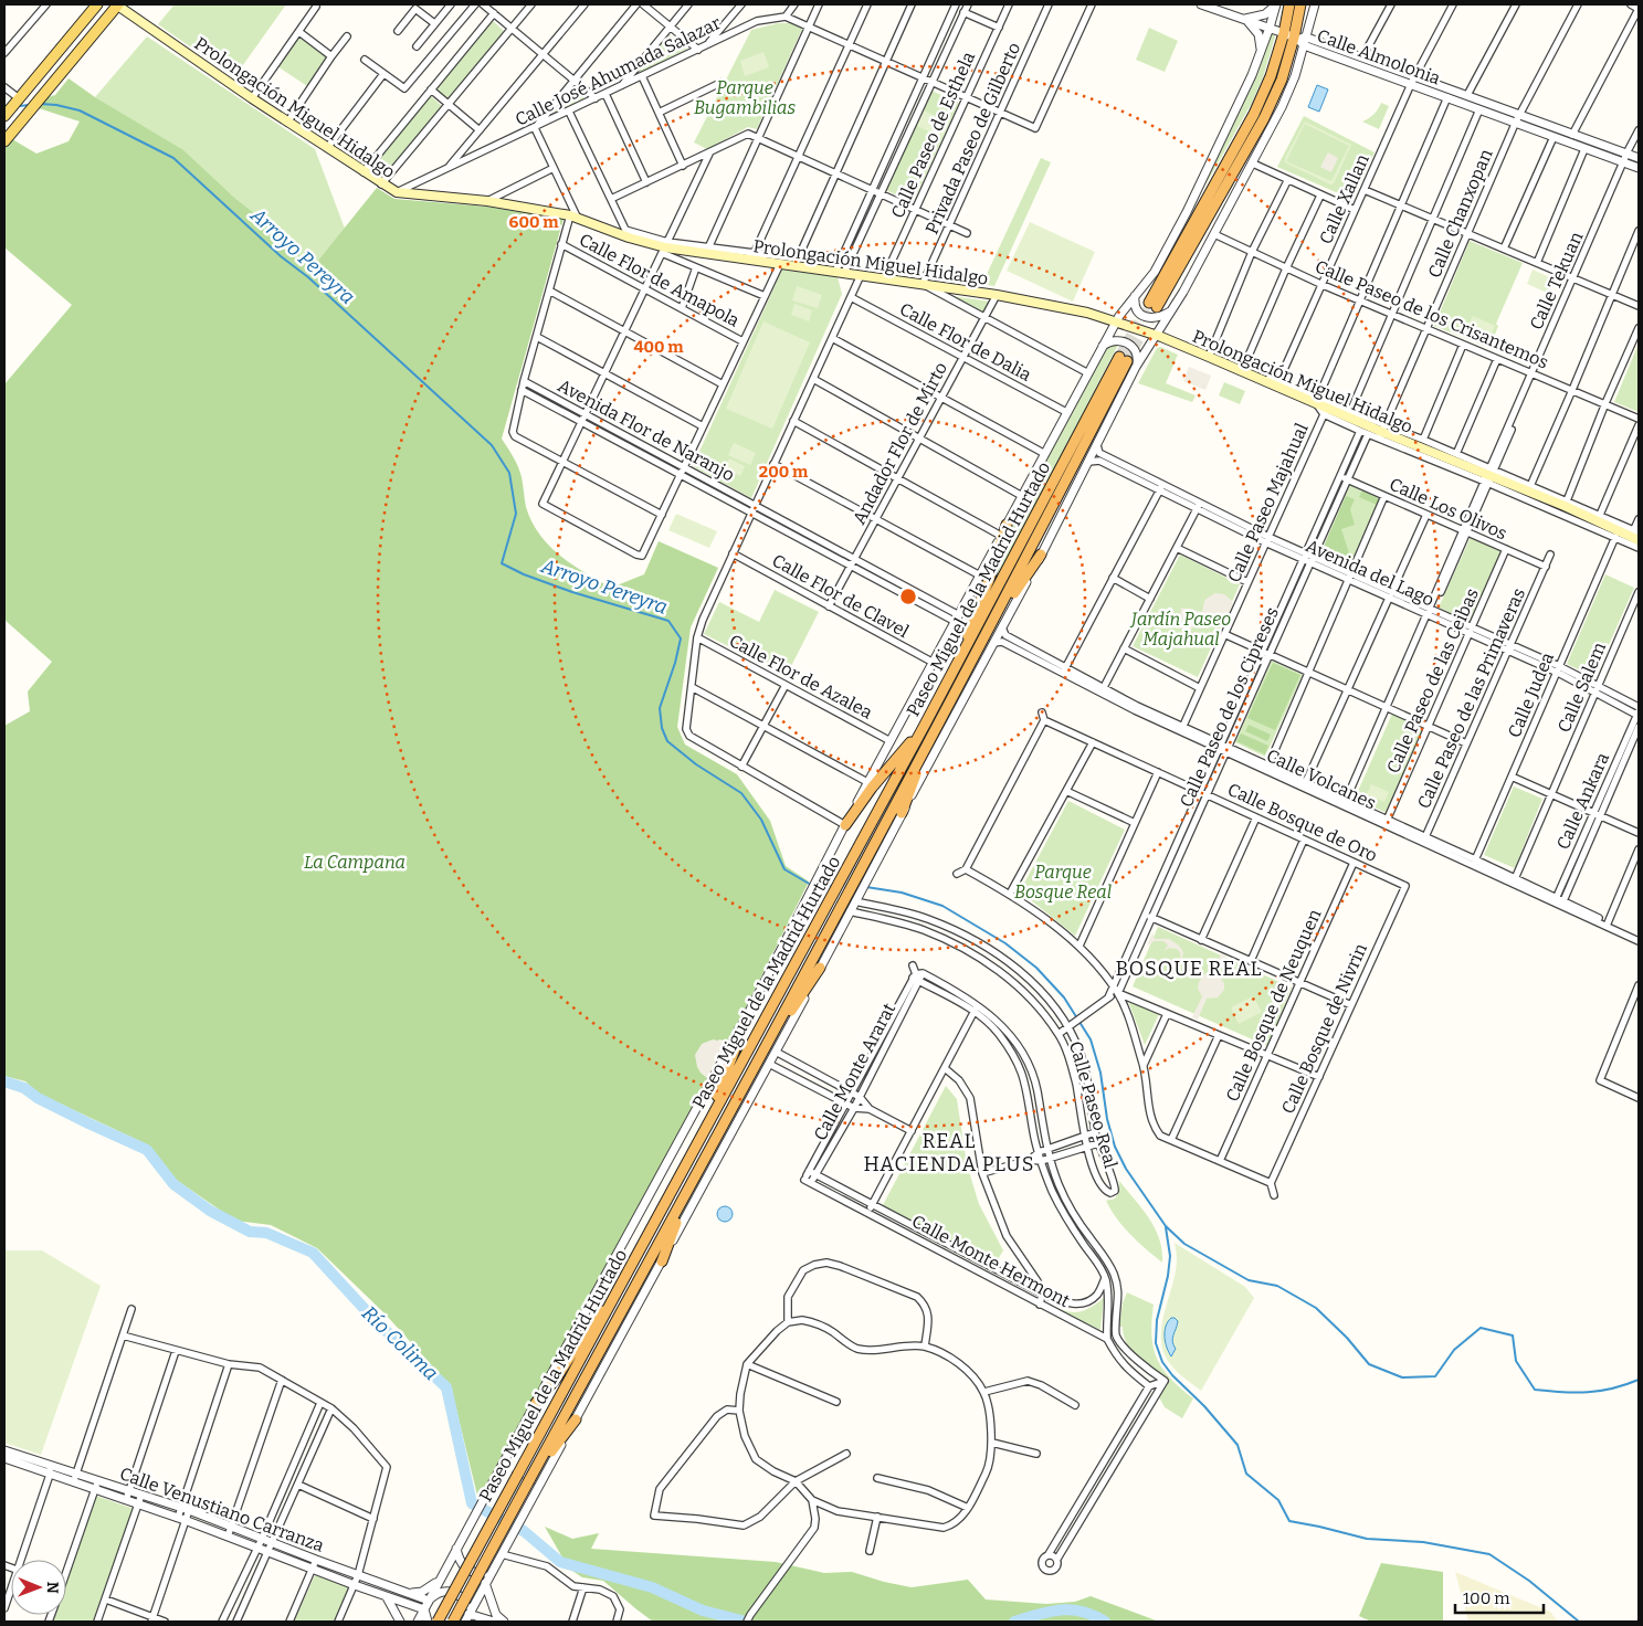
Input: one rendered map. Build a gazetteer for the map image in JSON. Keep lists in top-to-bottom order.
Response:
{
  "streets": {
    "highway": ["Paseo Miguel de la Madrid Hurtado"],
    "main road": ["Prolongación Miguel Hidalgo"],
    "street": [
      "Calle Almolonia",
      "Calle José Ahumada Salazar",
      "Calle Paseo de Esthela",
      "Privada Paseo de Gilberto",
      "Calle Xallan",
      "Calle Chanxopan",
      "Calle Flor de Amapola",
      "Calle Tekuan",
      "Calle Paseo de los Crisantemos",
      "Calle Flor de Dalia",
      "Avenida Flor de Naranjo",
      "Andador Flor de Mirto",
      "Calle Paseo Majahual",
      "Calle Los Olivos",
      "Avenida del Lago",
      "Calle Flor de Clavel",
      "Calle Flor de Azalea",
      "Calle Paseo de las Ceibas",
      "Calle Salem",
      "Calle Judea",
      "Calle Paseo de las Primaveras",
      "Calle Paseo de los Cipreses",
      "Calle Volcanes",
      "Calle Ankara",
      "Calle Bosque de Oro",
      "Calle Bosque de Neuquen",
      "Calle Bosque de Nivrin",
      "Calle Monte Ararat",
      "Calle Paseo Real",
      "Calle Monte Hermont",
      "Calle Venustiano Carranza"
    ]
  },
  "crossings": [
    ["Calle Almolonia", "Calle Xallan"],
    ["Calle Almolonia", "Calle Chanxopan"],
    ["Calle Almolonia", "Calle Tekuan"],
    ["Calle José Ahumada Salazar", "Prolongación Miguel Hidalgo"],
    ["Prolongación Miguel Hidalgo", "Calle Paseo de Esthela"],
    ["Prolongación Miguel Hidalgo", "Privada Paseo de Gilberto"],
    ["Prolongación Miguel Hidalgo", "Calle Xallan"],
    ["Prolongación Miguel Hidalgo", "Calle Chanxopan"],
    ["Prolongación Miguel Hidalgo", "Calle Tekuan"],
    ["Prolongación Miguel Hidalgo", "Andador Flor de Mirto"],
    ["Prolongación Miguel Hidalgo", "Calle Paseo Majahual"],
    ["Calle Xallan", "Calle Paseo de los Crisantemos"],
    ["Calle Chanxopan", "Calle Paseo de los Crisantemos"],
    ["Calle Tekuan", "Calle Paseo de los Crisantemos"],
    ["Calle Tekuan", "Calle Los Olivos"],
    ["Calle Tekuan", "Avenida del Lago"],
    ["Calle Tekuan", "Calle Volcanes"],
    ["Calle Flor de Dalia", "Andador Flor de Mirto"],
    ["Avenida Flor de Naranjo", "Andador Flor de Mirto"],
    ["Andador Flor de Mirto", "Calle Flor de Clavel"],
    ["Calle Paseo Majahual", "Avenida del Lago"],
    ["Calle Paseo Majahual", "Calle Volcanes"],
    ["Calle Los Olivos", "Calle Paseo de las Ceibas"],
    ["Calle Los Olivos", "Calle Paseo de las Primaveras"],
    ["Calle Los Olivos", "Calle Paseo de los Cipreses"],
    ["Avenida del Lago", "Calle Paseo de las Ceibas"],
    ["Avenida del Lago", "Calle Salem"],
    ["Avenida del Lago", "Calle Judea"],
    ["Avenida del Lago", "Calle Paseo de las Primaveras"],
    ["Avenida del Lago", "Calle Paseo de los Cipreses"],
    ["Avenida del Lago", "Calle Ankara"],
    ["Paseo Miguel de la Madrid Hurtado", "Calle Volcanes"],
    ["Calle Paseo de las Ceibas", "Calle Volcanes"],
    ["Calle Salem", "Calle Volcanes"],
    ["Calle Judea", "Calle Volcanes"],
    ["Calle Paseo de las Primaveras", "Calle Volcanes"],
    ["Calle Paseo de los Cipreses", "Calle Volcanes"],
    ["Calle Paseo de los Cipreses", "Calle Bosque de Oro"],
    ["Calle Volcanes", "Calle Ankara"],
    ["Calle Bosque de Oro", "Calle Bosque de Neuquen"],
    ["Calle Bosque de Oro", "Calle Bosque de Nivrin"],
    ["Calle Monte Ararat", "Calle Monte Hermont"]
  ],
  "districts": ["BOSQUE REAL", "REAL HACIENDA PLUS"],
  "water": ["Arroyo Pereyra", "Río Colima"],
  "parks": [
    "Parque Bugambilias",
    "Jardín Paseo Majahual",
    "La Campana",
    "Parque Bosque Real"
  ],
  "scale_bar": "100 m",
  "north": "right",
  "rings": ["600 m", "400 m", "200 m"]
}
